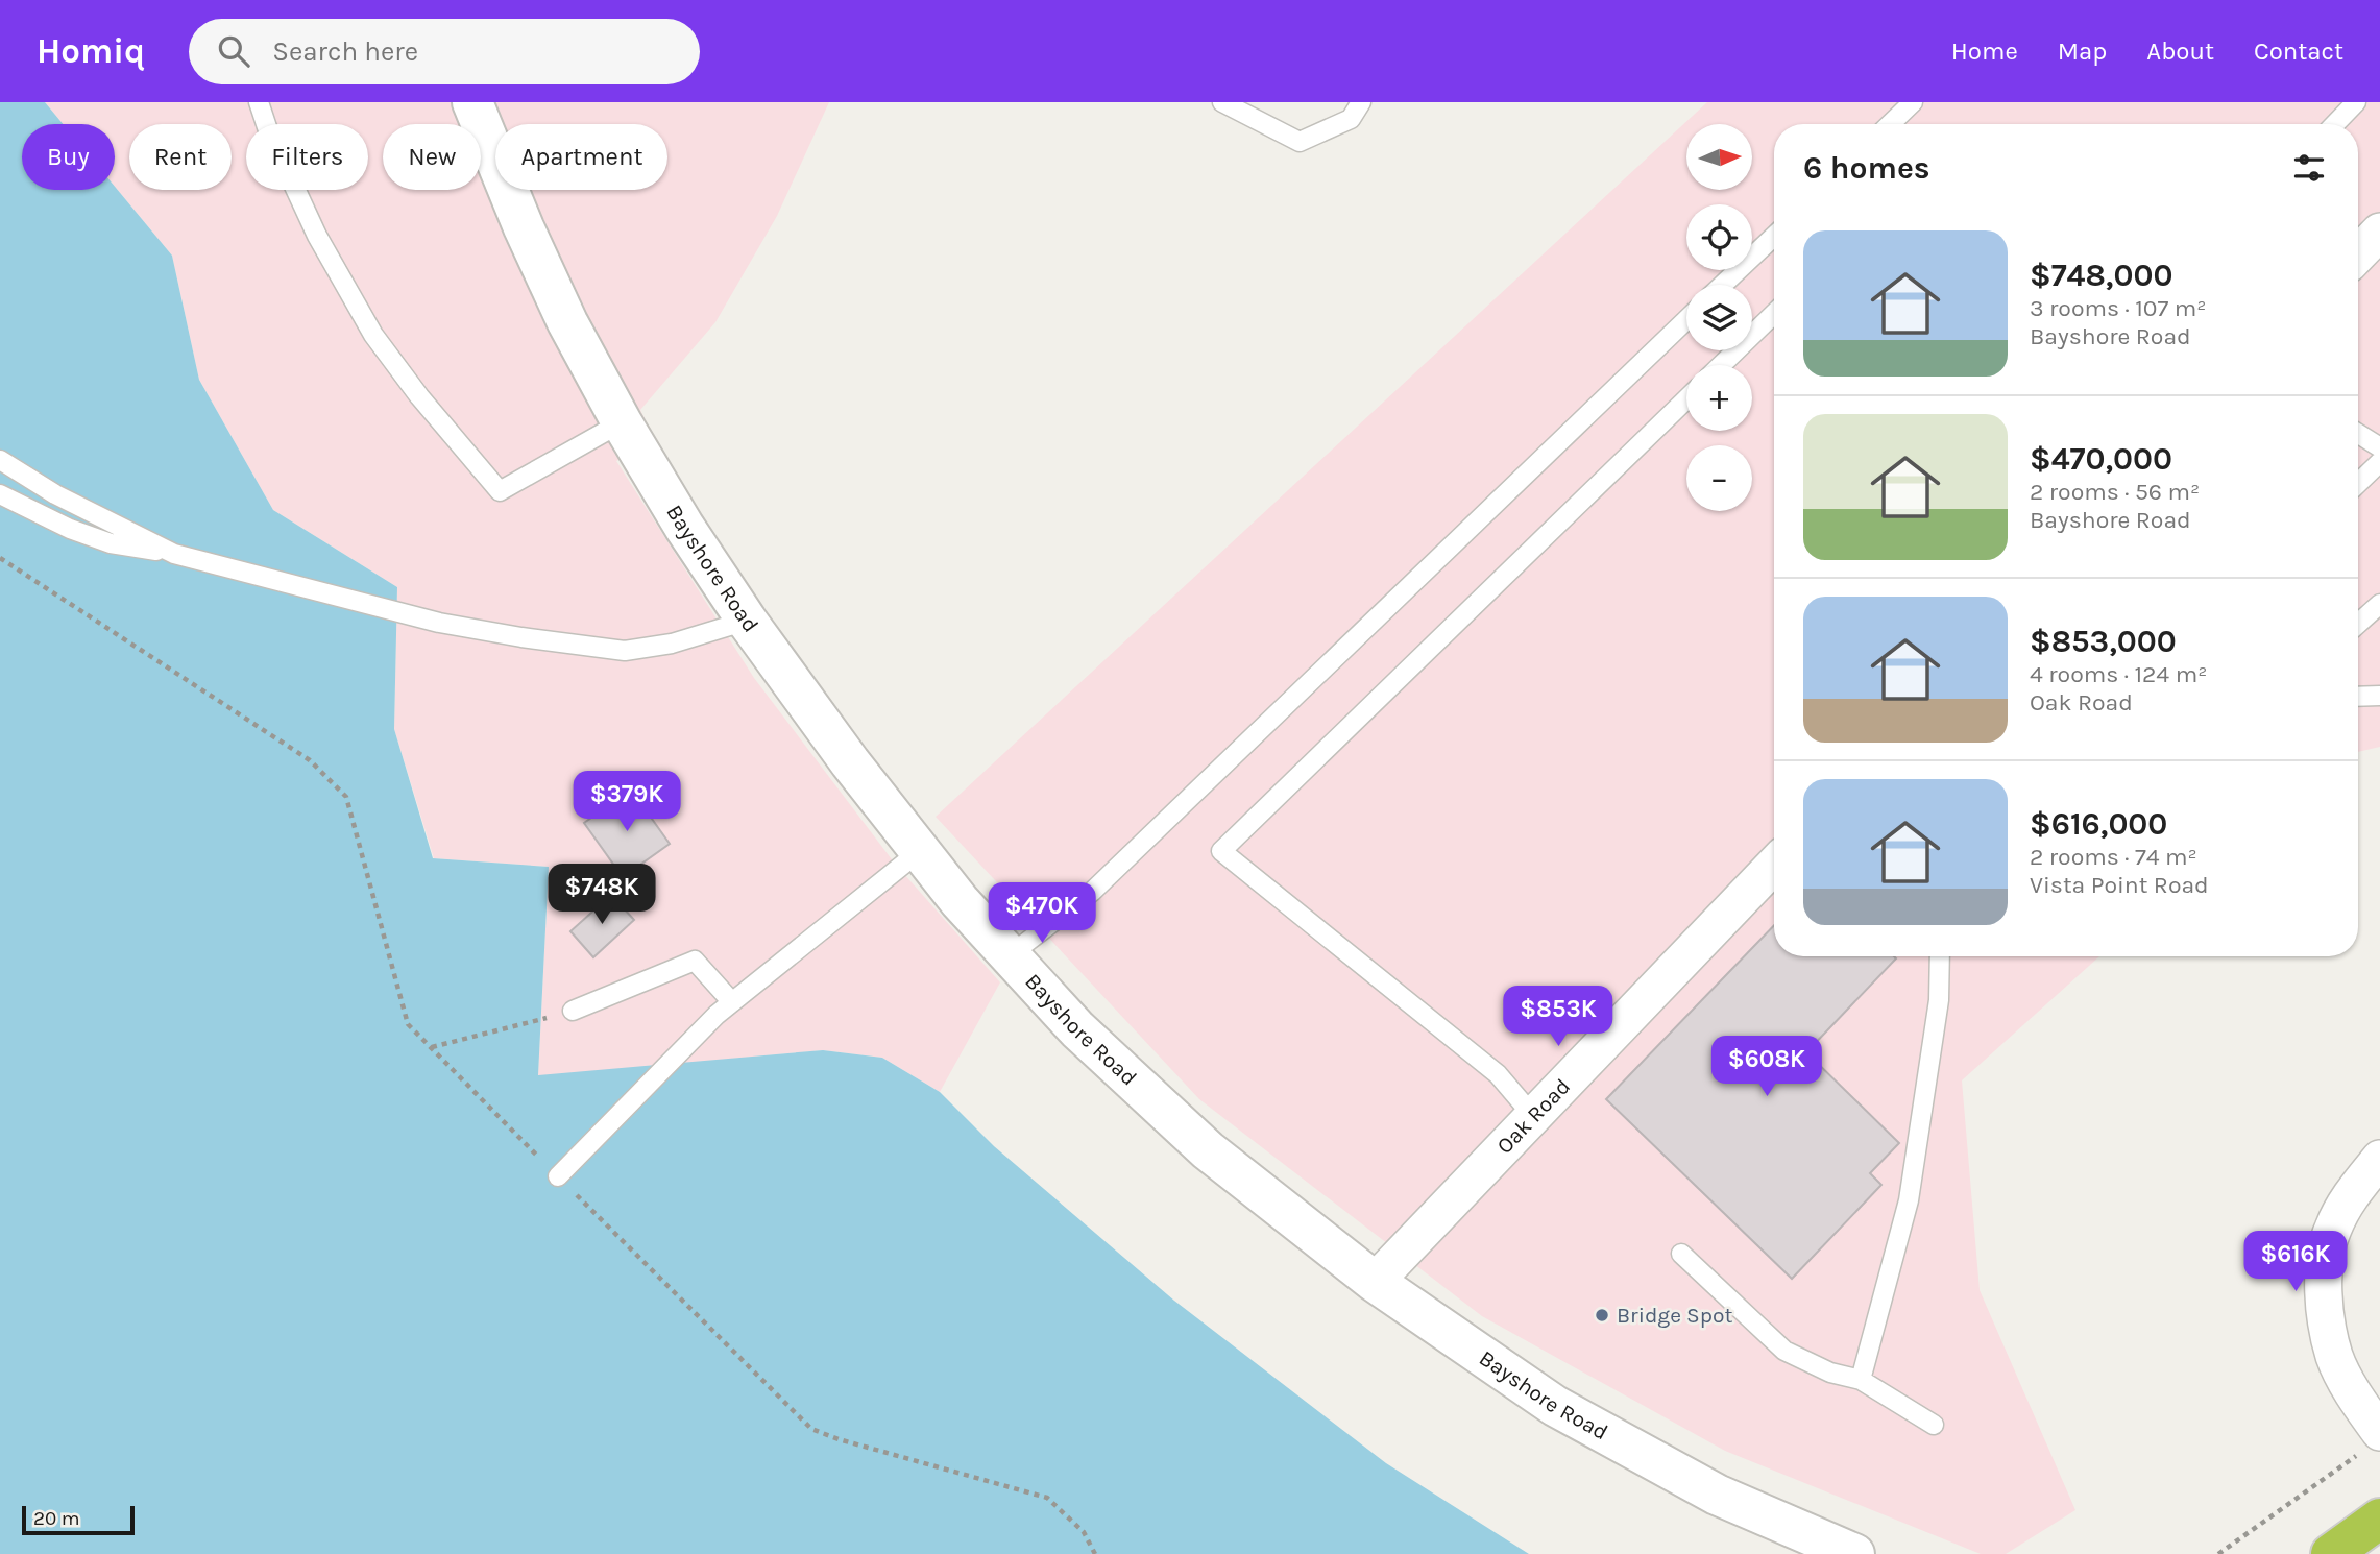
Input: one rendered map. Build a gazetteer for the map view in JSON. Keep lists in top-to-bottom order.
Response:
{
  "streets": {
    "street": ["Bayshore Road", "Oak Road"]
  },
  "crossings": [
    ["Bayshore Road", "Oak Road"]
  ],
  "places": ["Bridge Spot"],
  "scale_bar": "20 m",
  "north": "right",
  "page": {
    "header": "Homiq",
    "search": "Search here",
    "nav": [
      "Home",
      "Map",
      "About",
      "Contact"
    ],
    "map_buttons": ["+", "−"],
    "chip": [
      "Buy",
      "Rent",
      "Filters",
      "New",
      "Apartment"
    ],
    "heading": "6 homes",
    "list": [
      {
        "name": "$748,000",
        "note": "3 rooms · 107 m² · Bayshore Road"
      },
      {
        "name": "$470,000",
        "note": "2 rooms · 56 m² · Bayshore Road"
      },
      {
        "name": "$853,000",
        "note": "4 rooms · 124 m² · Oak Road"
      },
      {
        "name": "$616,000",
        "note": "2 rooms · 74 m² · Vista Point Road"
      }
    ],
    "price": [
      "$379K",
      "$748K",
      "$470K",
      "$853K",
      "$608K",
      "$616K"
    ],
    "scale": "20 m"
  }
}
